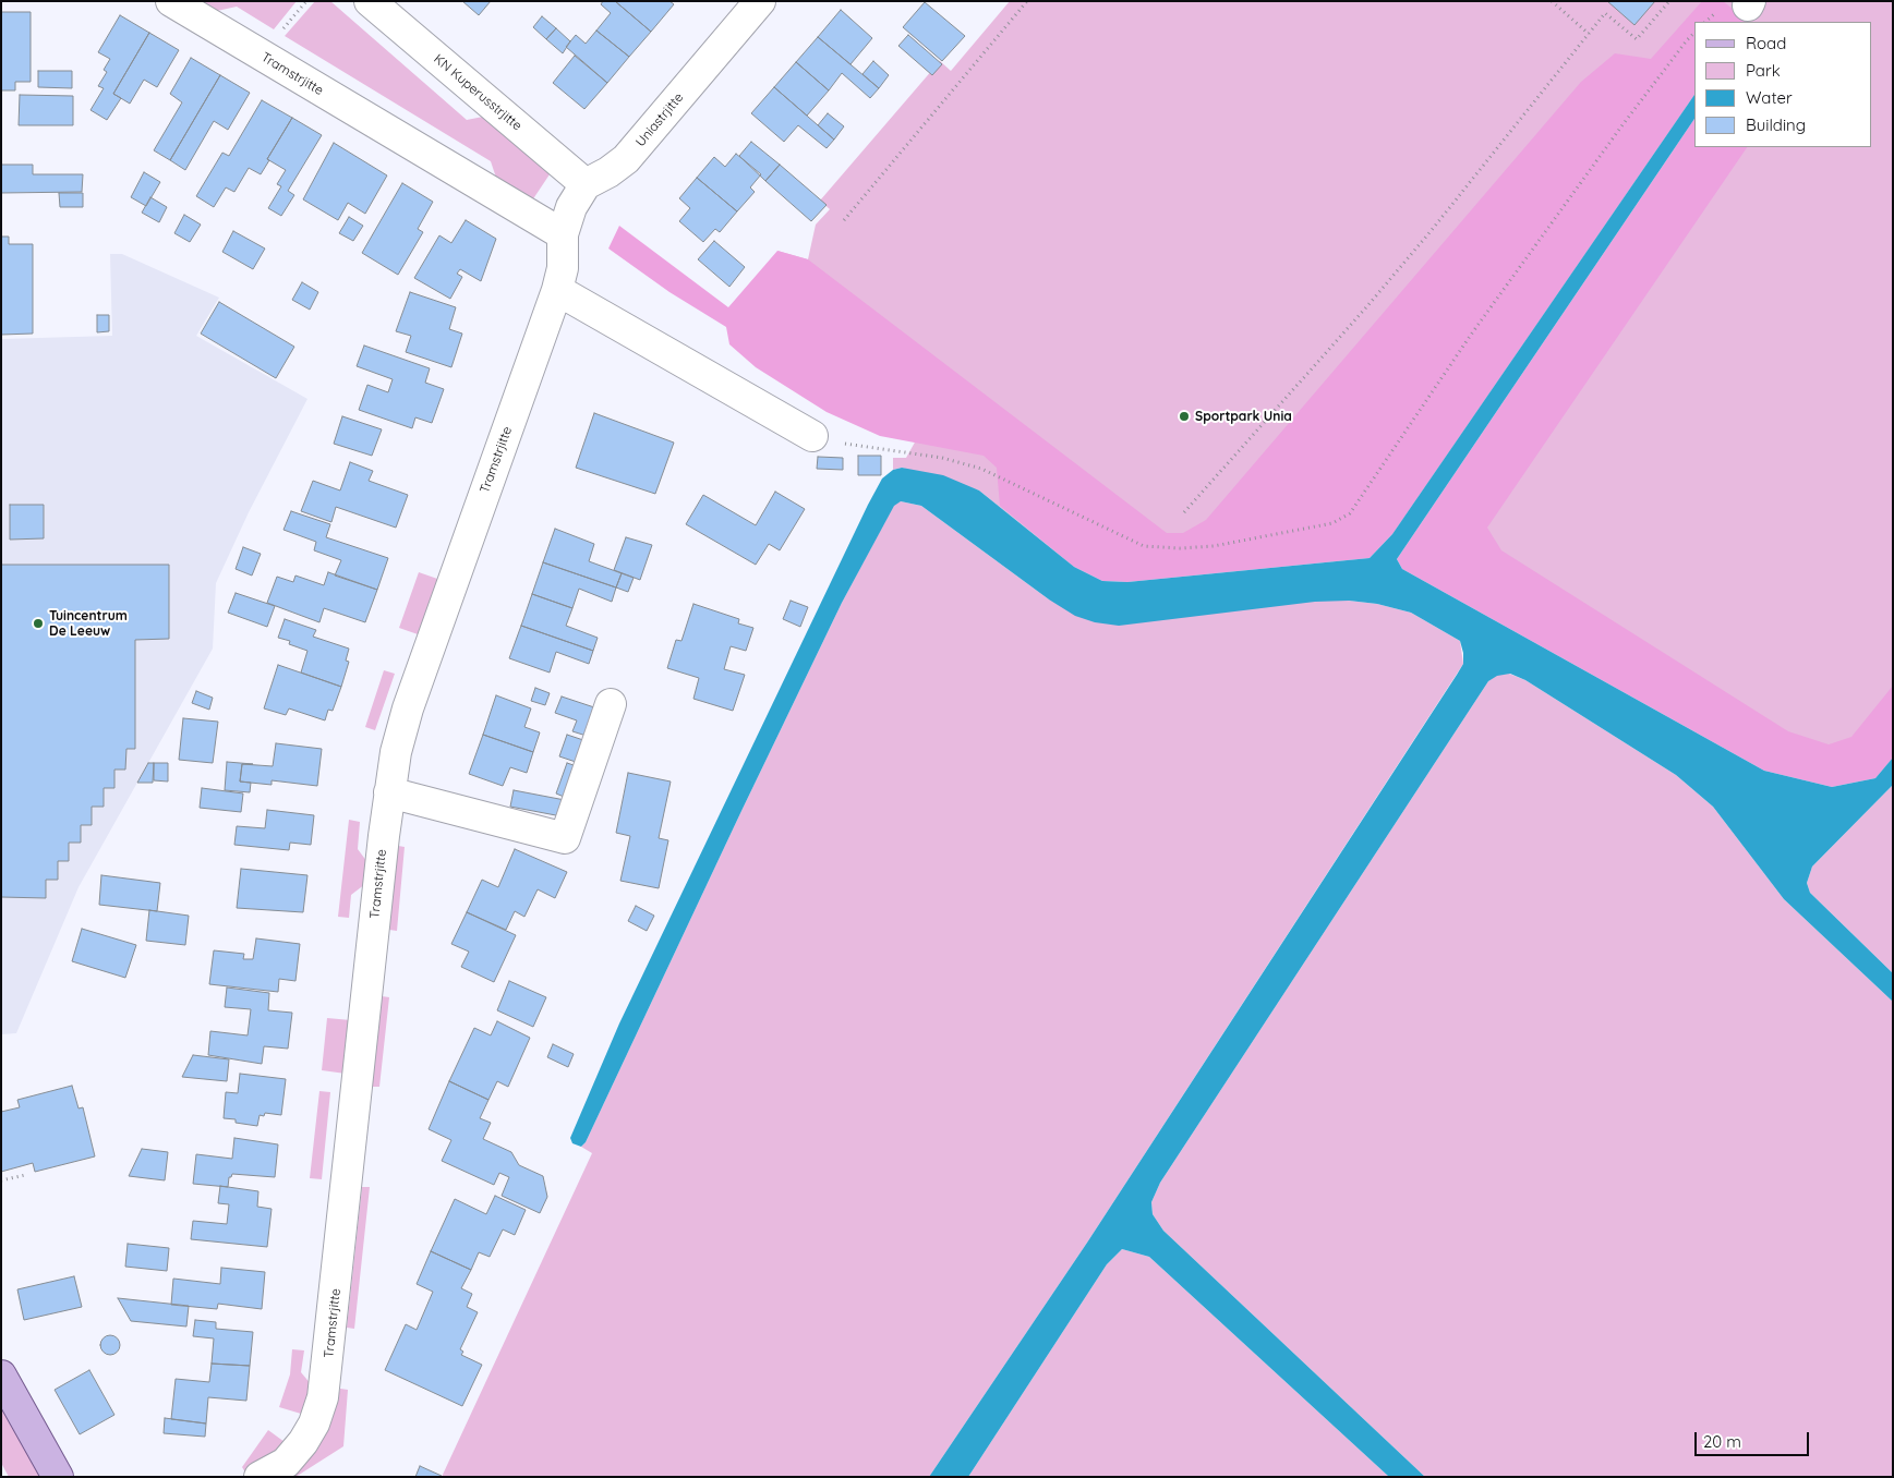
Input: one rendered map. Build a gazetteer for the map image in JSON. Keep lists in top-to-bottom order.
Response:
{
  "streets": {
    "street": ["Tramstrjitte", "KN Kuperusstrjitte", "Uniastrjitte"]
  },
  "crossings": [
    ["KN Kuperusstrjitte", "Uniastrjitte"]
  ],
  "places": ["Sportpark Unia", "Tuincentrum De Leeuw"],
  "legend": [
    "Road",
    "Park",
    "Water",
    "Building"
  ],
  "scale_bar": "20 m"
}
